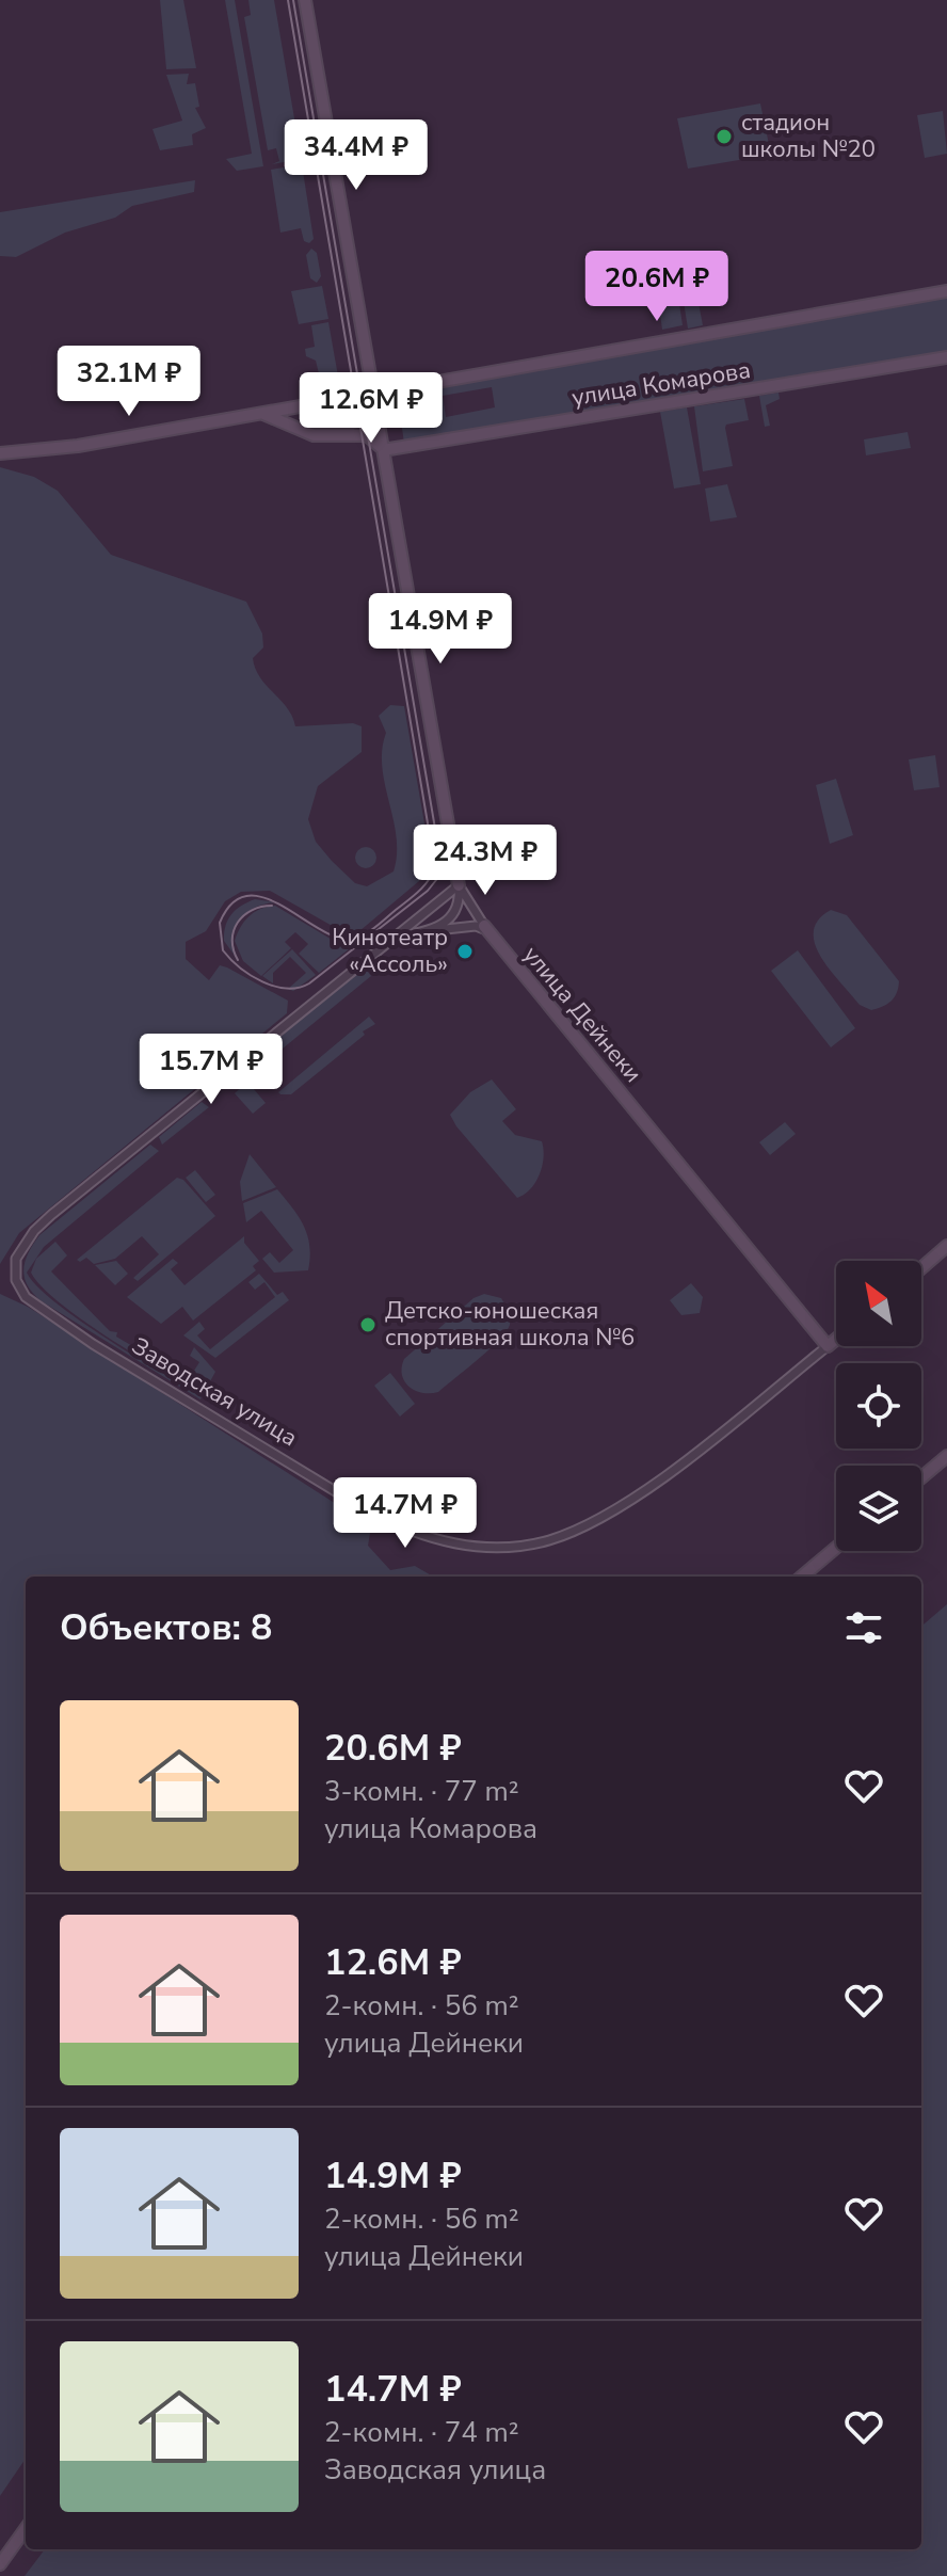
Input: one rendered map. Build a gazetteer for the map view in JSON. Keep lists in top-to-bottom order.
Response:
{
  "streets": {
    "street": ["улица Комарова", "улица Дейнеки", "Заводская улица"]
  },
  "crossings": [
    ["улица Комарова", "улица Дейнеки"],
    ["улица Дейнеки", "Заводская улица"]
  ],
  "places": ["стадион школы №20", "Кинотеатр «Ассоль»", "Детско-юношеская спортивная школа №6"],
  "north": "top left",
  "page": {
    "price": [
      "34.4M ₽",
      "20.6M ₽",
      "32.1M ₽",
      "12.6M ₽",
      "14.9M ₽",
      "24.3M ₽",
      "15.7M ₽",
      "14.7M ₽"
    ],
    "heading": "Объектов: 8",
    "list": [
      {
        "name": "20.6M ₽",
        "note": "3-комн. · 77 m² · улица Комарова"
      },
      {
        "name": "12.6M ₽",
        "note": "2-комн. · 56 m² · улица Дейнеки"
      },
      {
        "name": "14.9M ₽",
        "note": "2-комн. · 56 m² · улица Дейнеки"
      },
      {
        "name": "14.7M ₽",
        "note": "2-комн. · 74 m² · Заводская улица"
      }
    ]
  }
}
